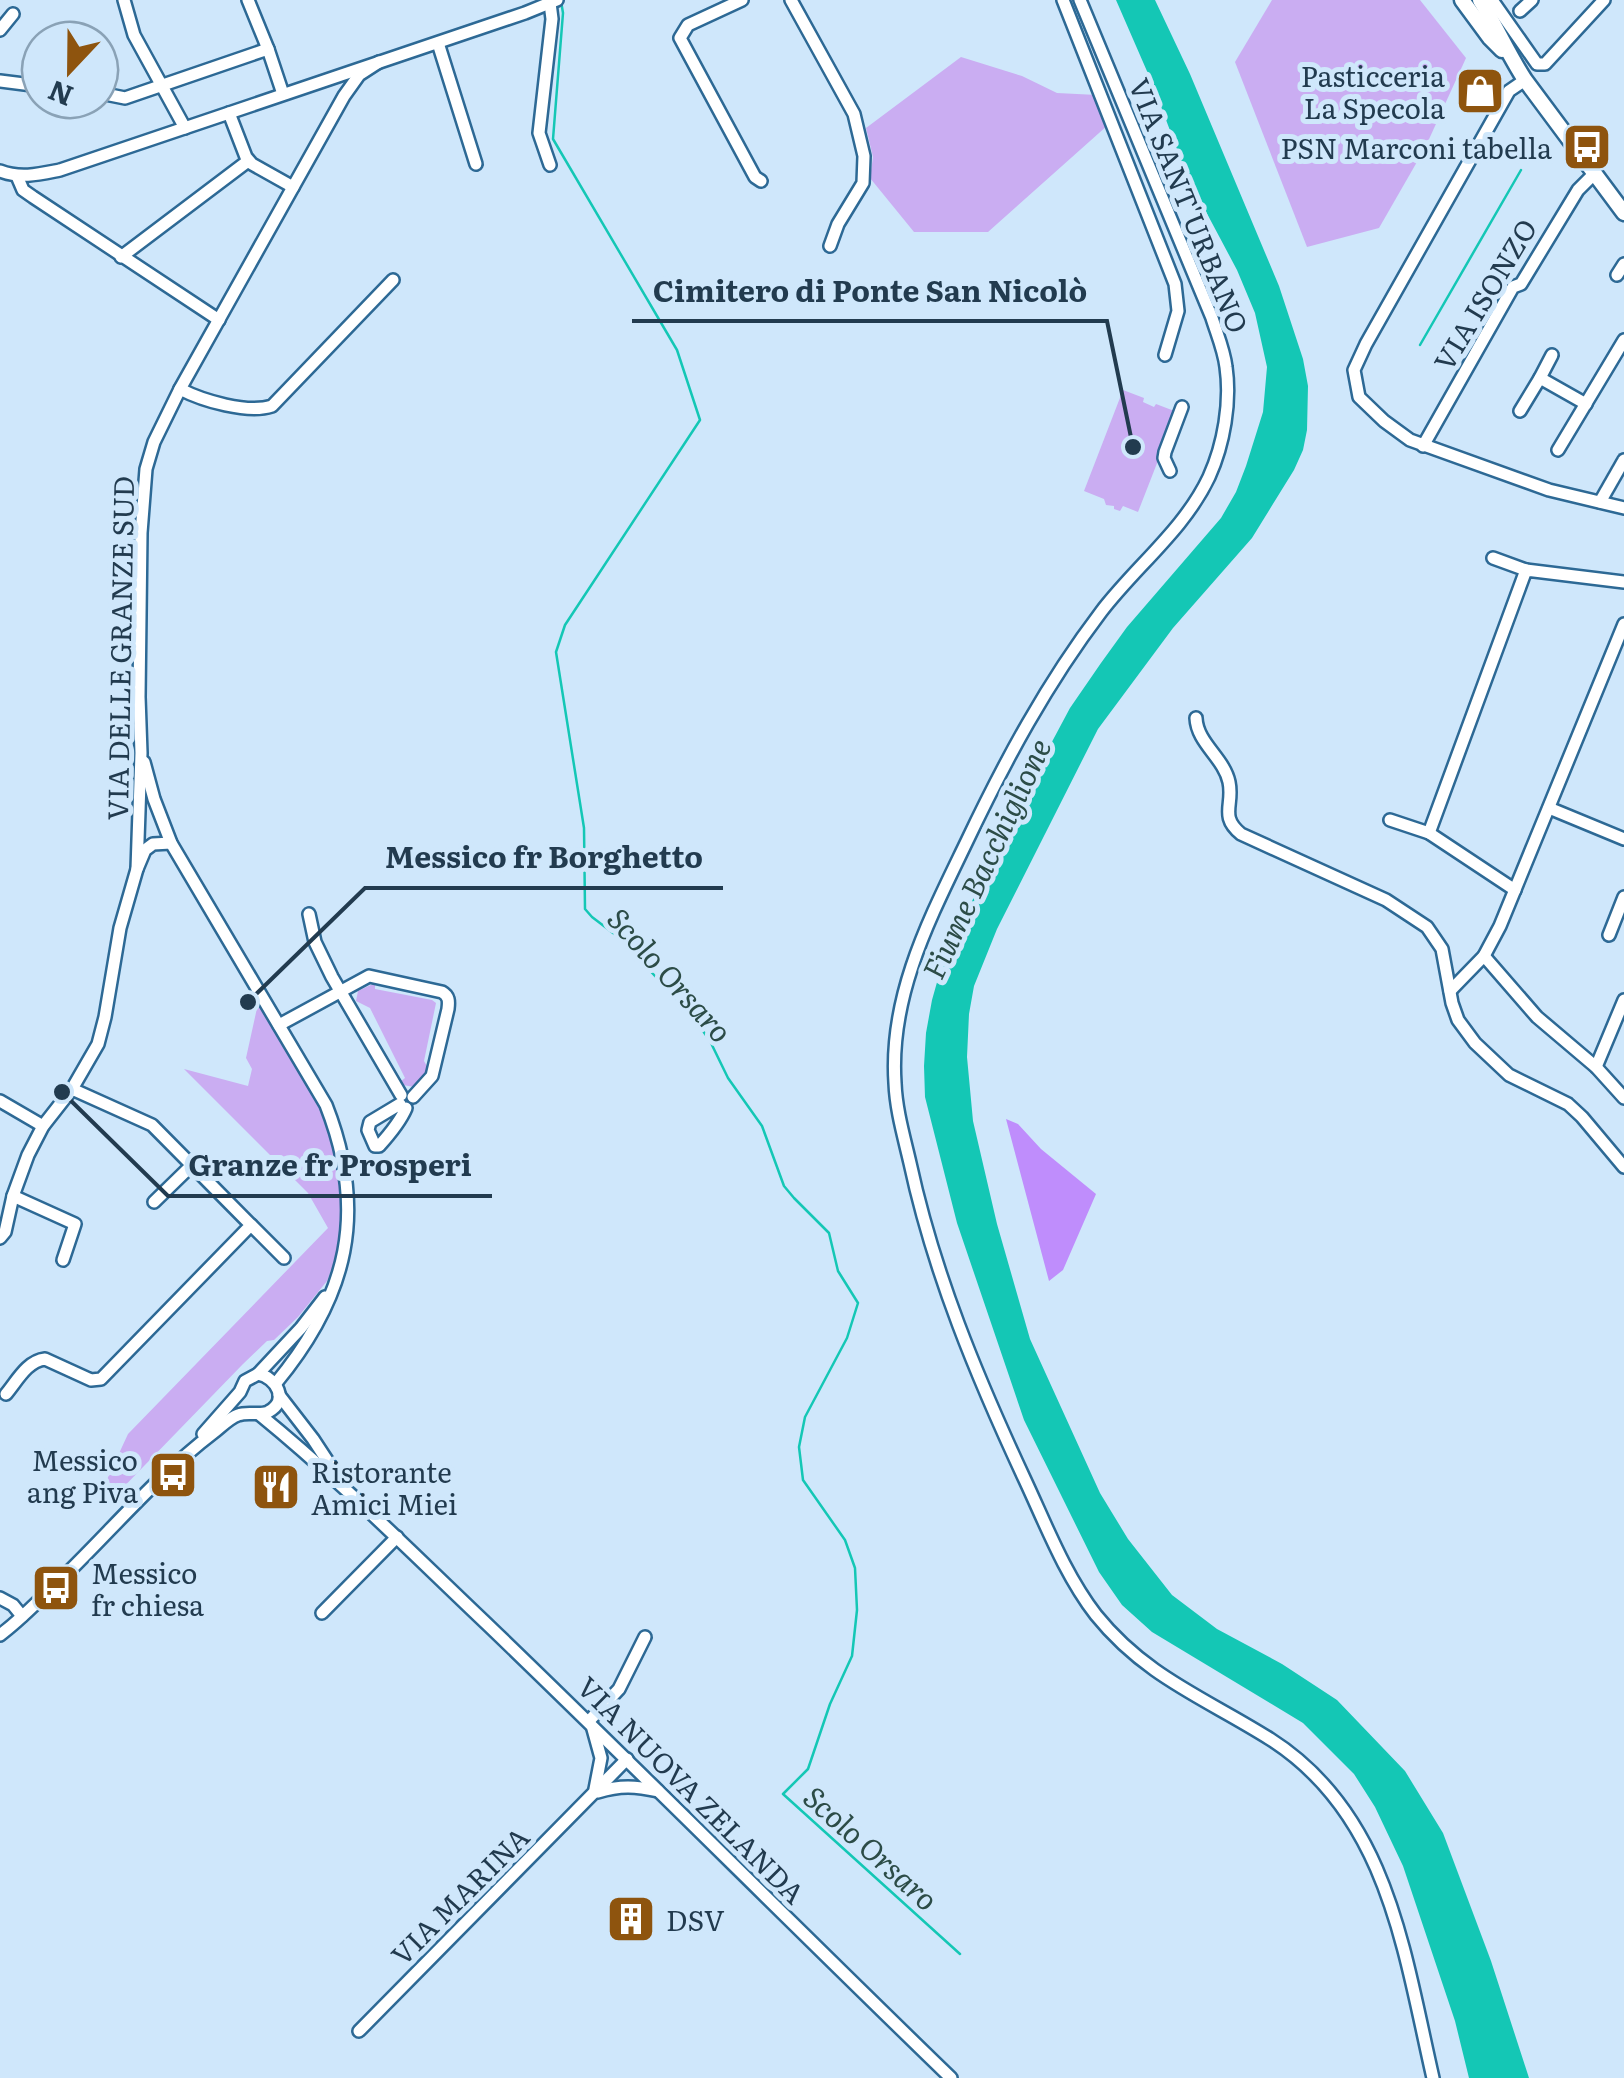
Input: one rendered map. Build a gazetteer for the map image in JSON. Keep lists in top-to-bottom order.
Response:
{
  "streets": {
    "street": [
      "VIA SANT'URBANO",
      "VIA ISONZO",
      "VIA DELLE GRANZE SUD",
      "VIA NUOVA ZELANDA",
      "VIA MARINA"
    ]
  },
  "crossings": [
    ["VIA NUOVA ZELANDA", "VIA MARINA"]
  ],
  "water": ["Fiume Bacchiglione", "Scolo Orsaro"],
  "places": {
    "shop": ["Pasticceria La Specola"],
    "bus stop": ["PSN Marconi tabella", "Messico ang Piva", "Messico fr chiesa"],
    "other": ["Cimitero di Ponte San Nicolò", "Messico fr Borghetto", "Granze fr Prosperi"],
    "restaurant": ["Ristorante Amici Miei"],
    "building": ["DSV"]
  },
  "north": "bottom"
}
